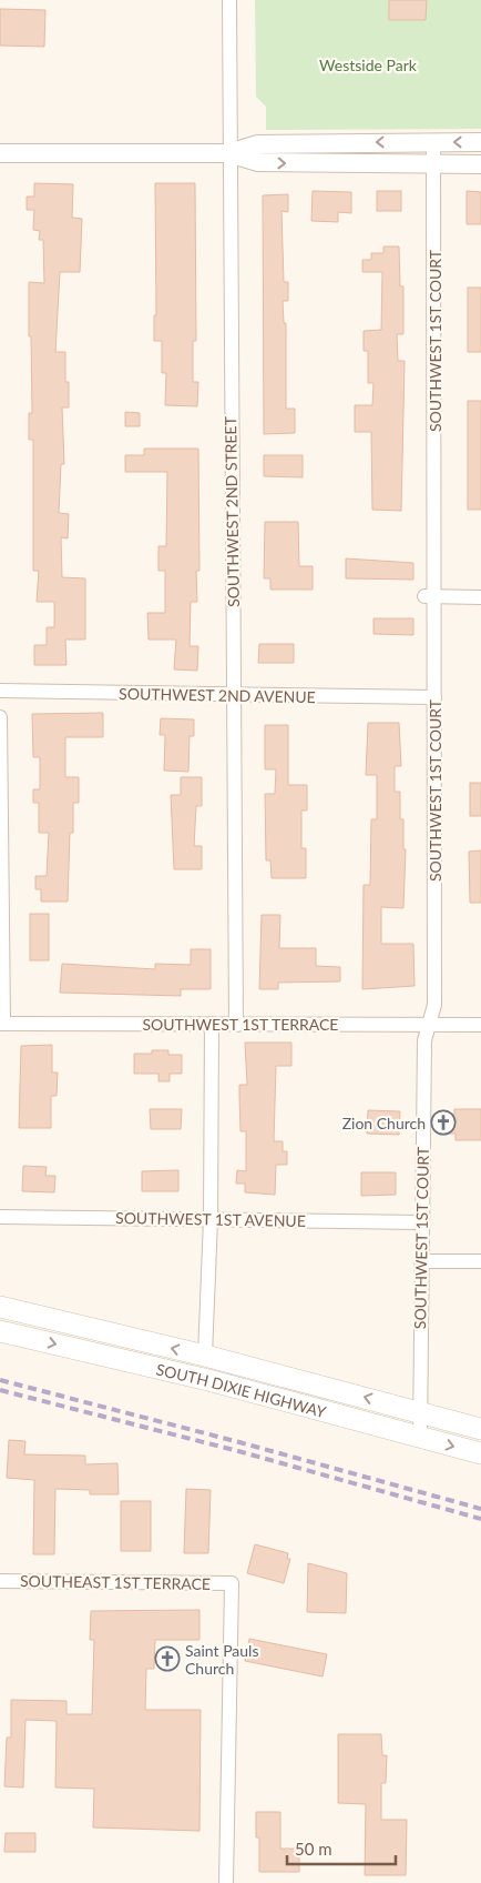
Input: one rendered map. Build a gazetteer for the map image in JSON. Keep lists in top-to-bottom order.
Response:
{
  "streets": {
    "main road": ["SOUTH DIXIE HIGHWAY"],
    "street": [
      "SOUTHWEST 1ST COURT",
      "SOUTHWEST 2ND STREET",
      "SOUTHWEST 2ND AVENUE",
      "SOUTHWEST 1ST TERRACE",
      "SOUTHWEST 1ST AVENUE",
      "SOUTHEAST 1ST TERRACE"
    ]
  },
  "crossings": [
    ["SOUTHWEST 1ST COURT", "SOUTHWEST 2ND AVENUE"],
    ["SOUTHWEST 1ST COURT", "SOUTHWEST 1ST TERRACE"],
    ["SOUTHWEST 1ST COURT", "SOUTHWEST 1ST AVENUE"],
    ["SOUTHWEST 1ST COURT", "SOUTH DIXIE HIGHWAY"],
    ["SOUTHWEST 2ND STREET", "SOUTHWEST 2ND AVENUE"],
    ["SOUTHWEST 2ND STREET", "SOUTHWEST 1ST TERRACE"]
  ],
  "parks": ["Westside Park"],
  "places": {
    "church": ["Zion Church", "Saint Pauls Church"]
  },
  "scale_bar": "50 m"
}
